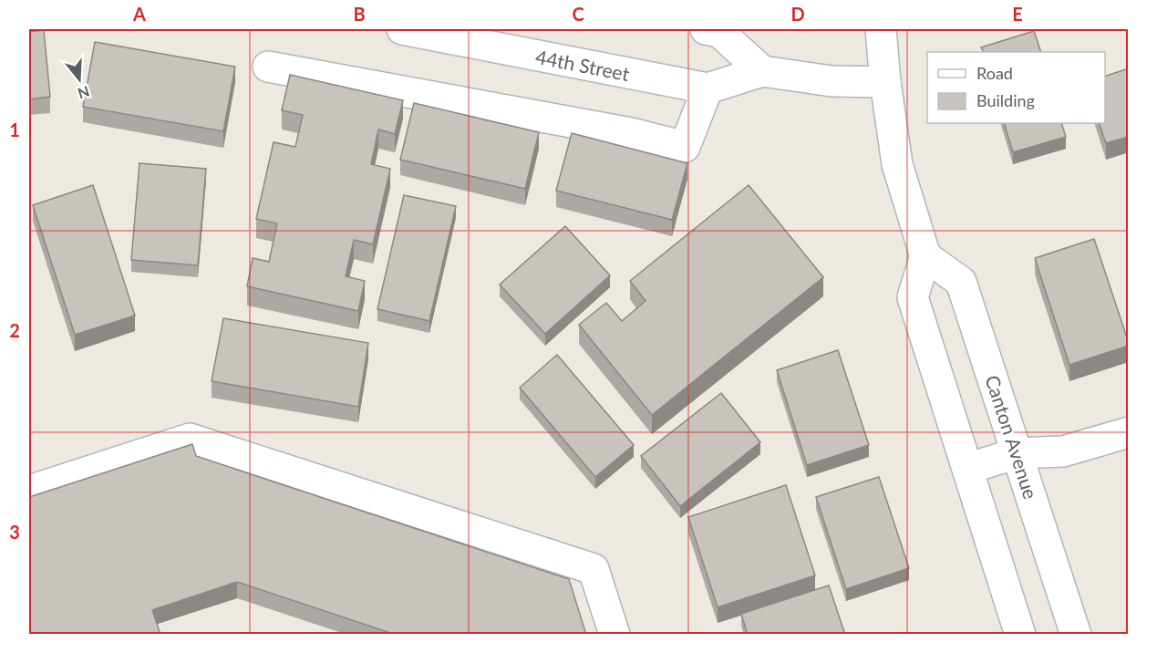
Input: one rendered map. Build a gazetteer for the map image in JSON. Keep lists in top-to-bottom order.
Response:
{
  "streets": {
    "street": ["44th Street", "Canton Avenue"]
  },
  "legend": ["Road", "Building"],
  "north": "bottom",
  "grid": {
    "columns": [
      "A",
      "B",
      "C",
      "D",
      "E"
    ],
    "rows": ["1", "2", "3"]
  }
}
